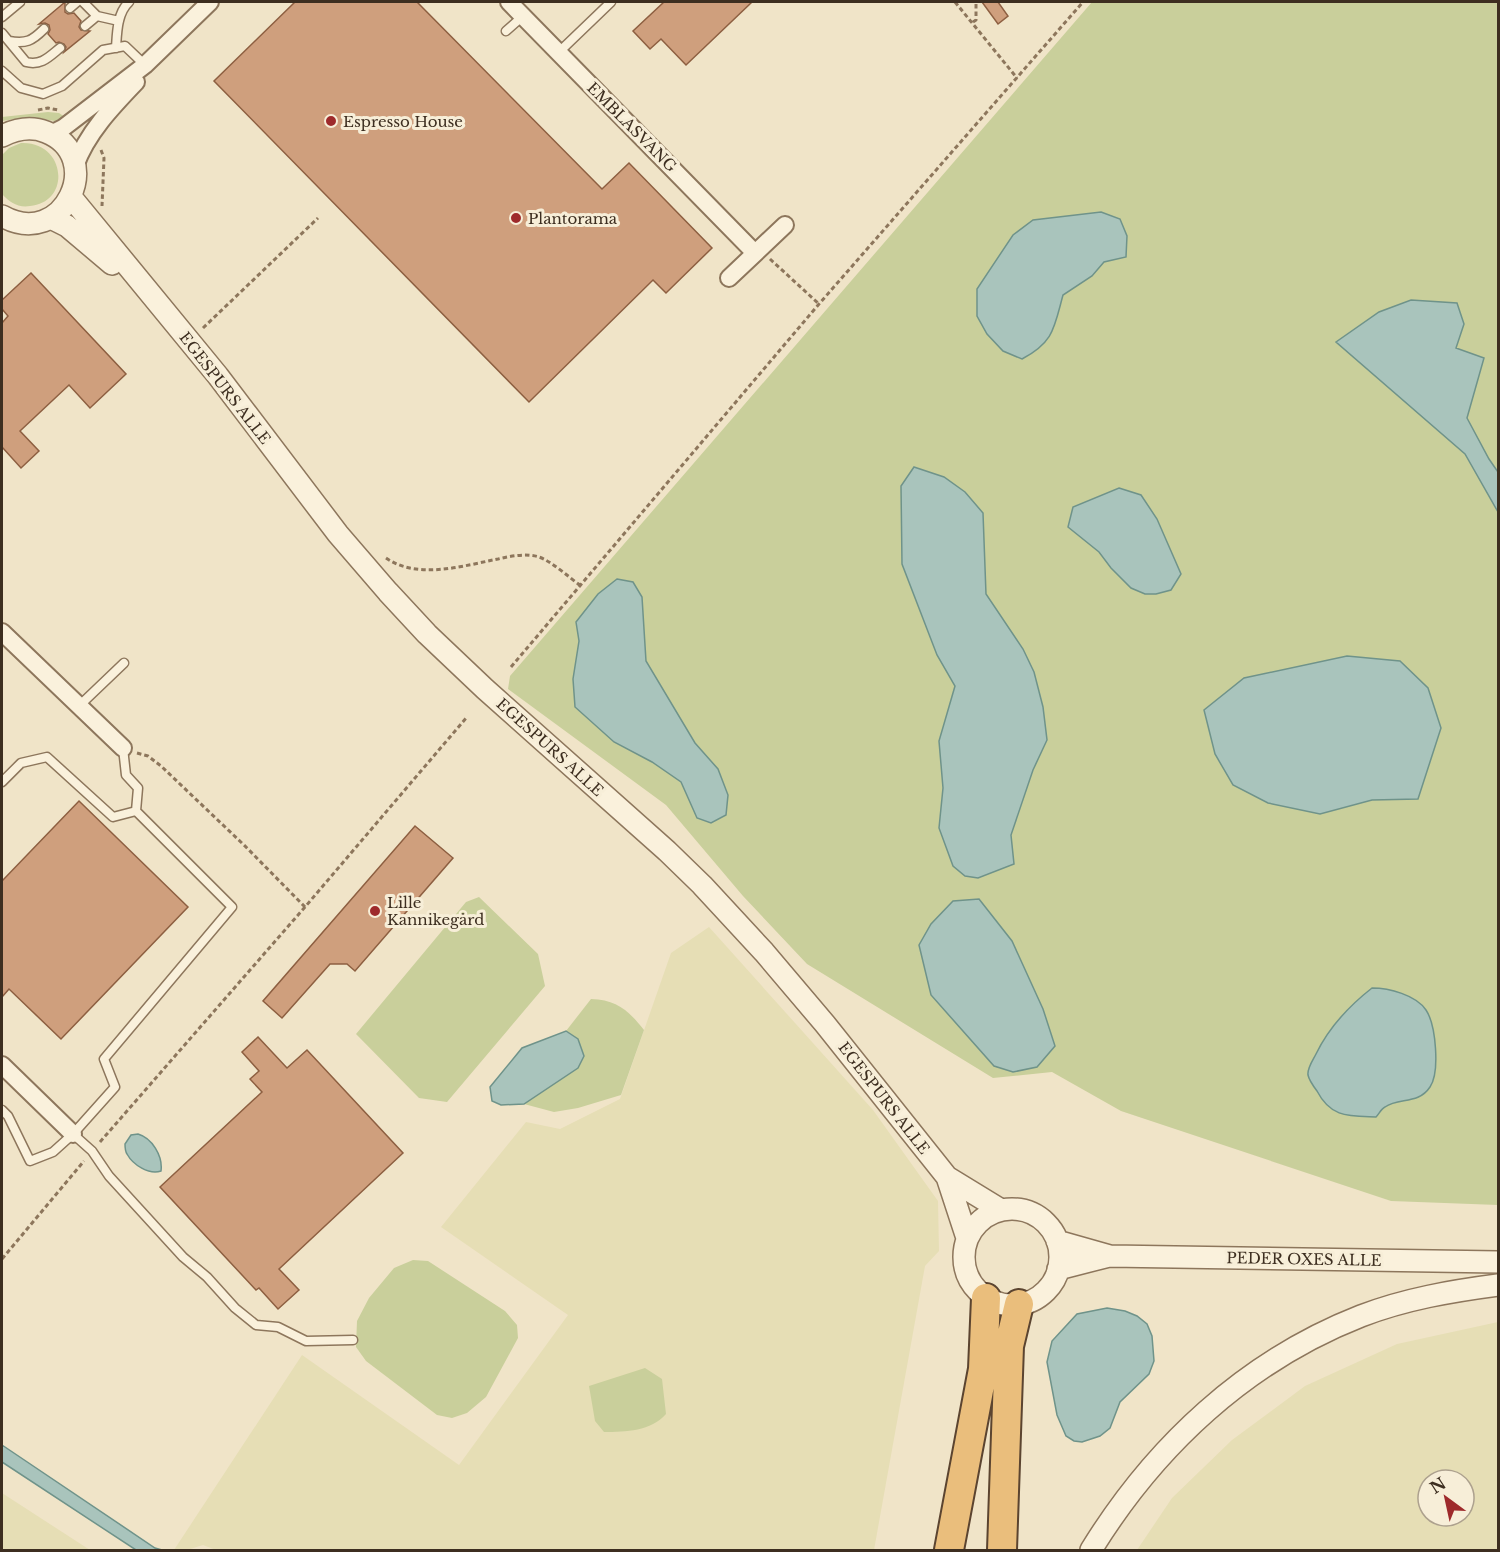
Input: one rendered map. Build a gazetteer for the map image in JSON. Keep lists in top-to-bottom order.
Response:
{
  "streets": {
    "street": ["EMBLASVANG", "EGESPURS ALLE", "PEDER OXES ALLE"]
  },
  "crossings": [
    ["EGESPURS ALLE", "PEDER OXES ALLE"]
  ],
  "places": ["Espresso House", "Plantorama", "Lille Kannikegård"],
  "north": "top left"
}
